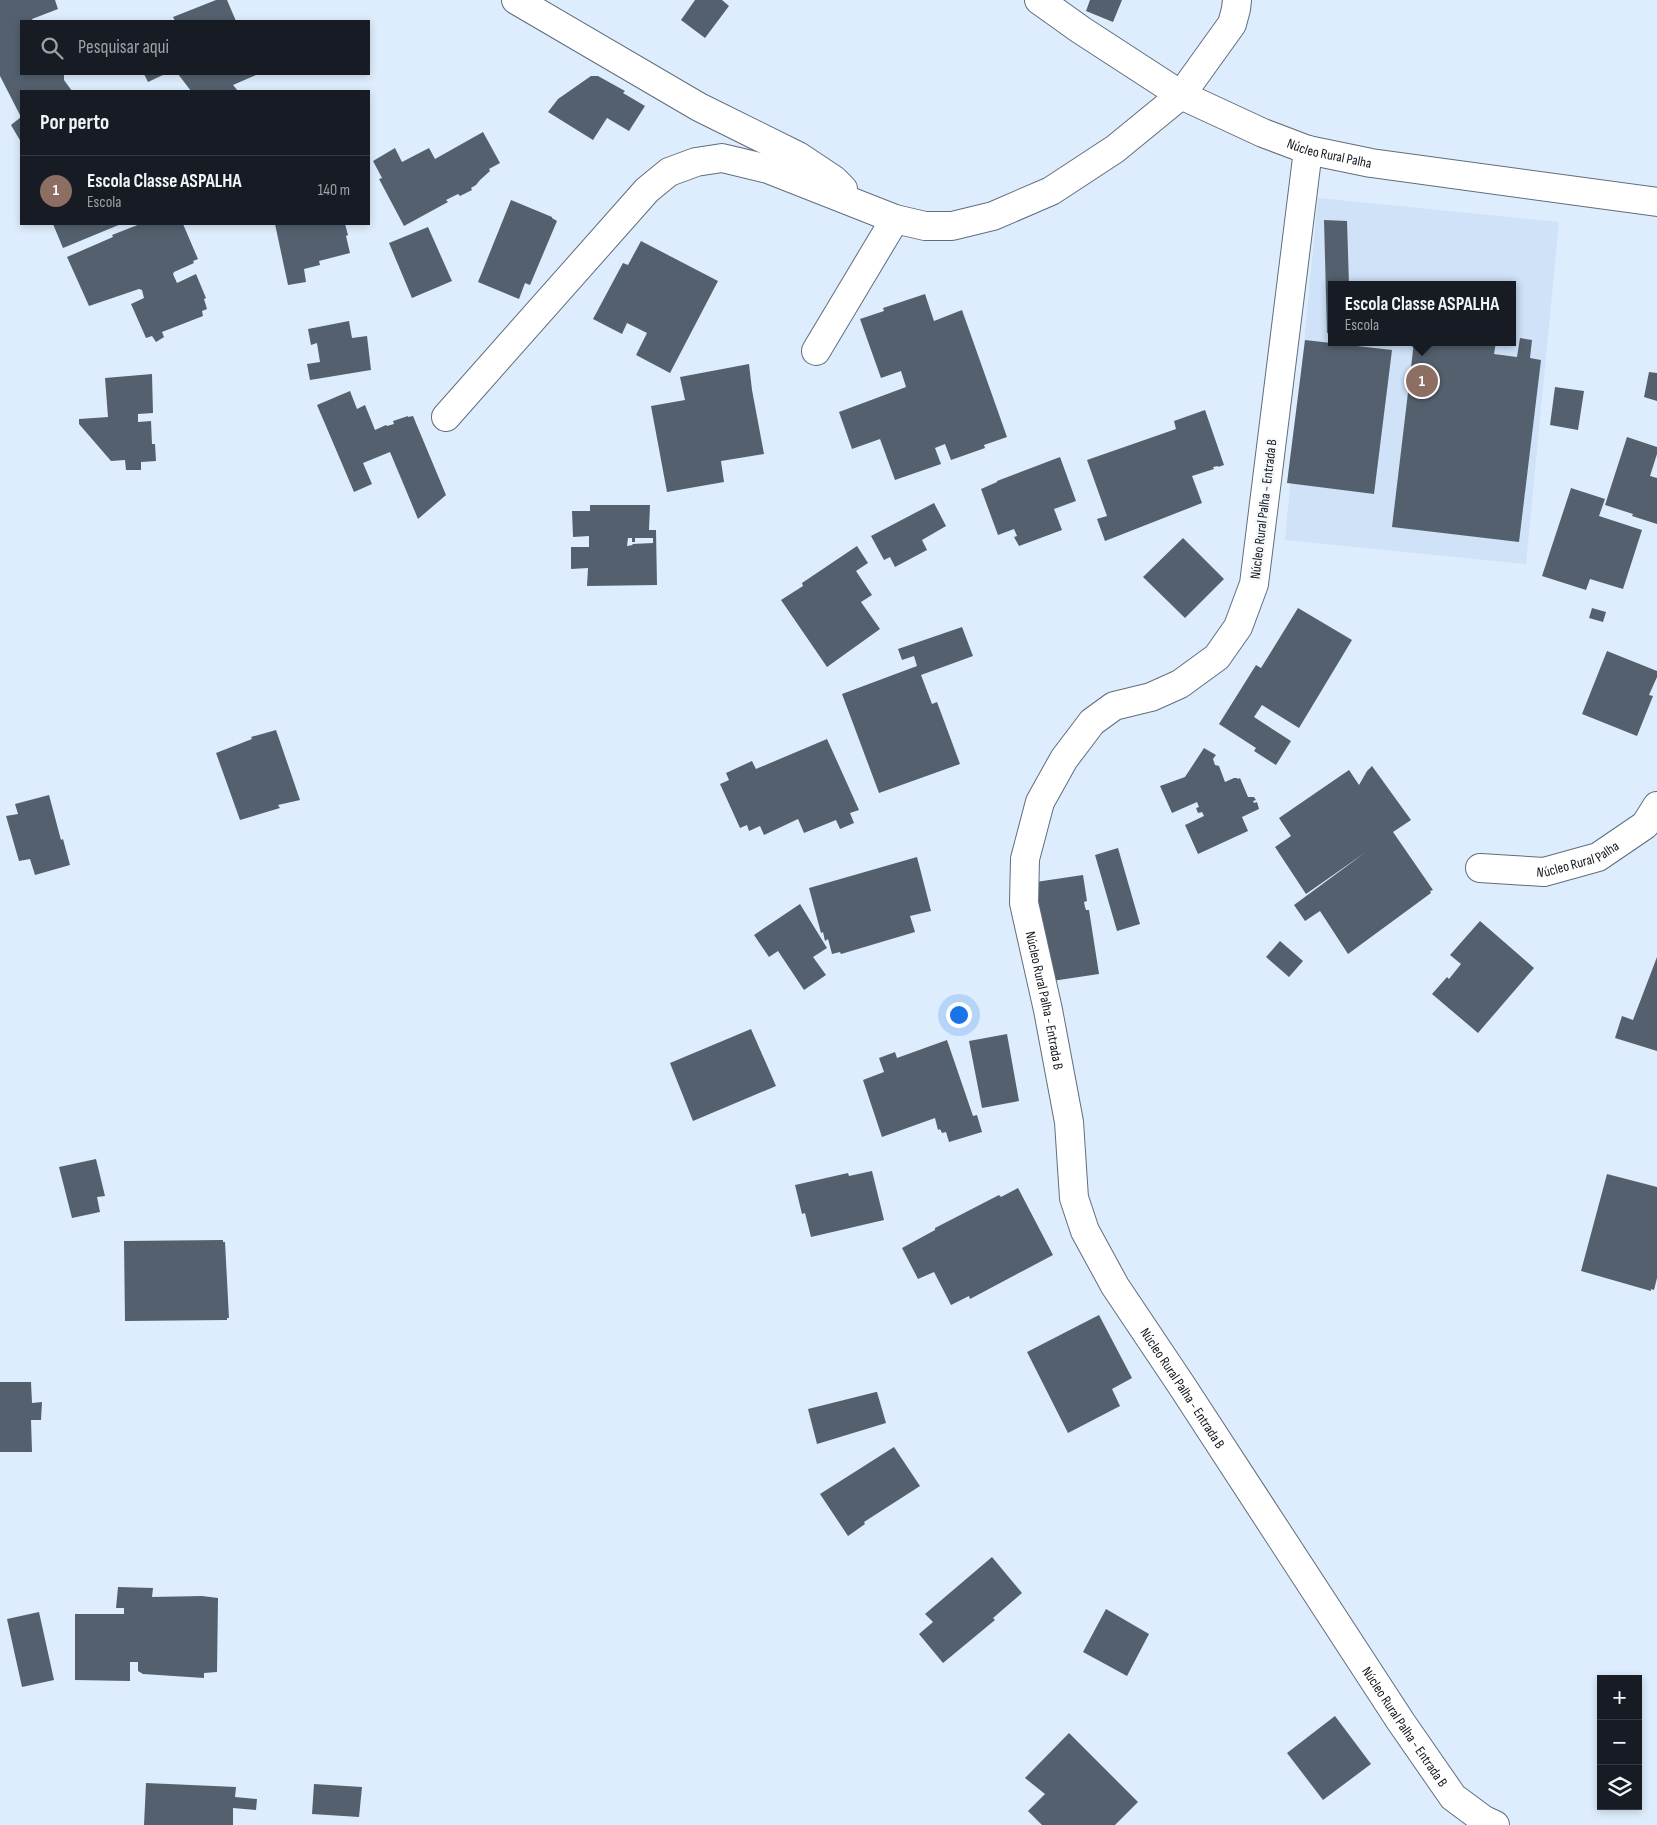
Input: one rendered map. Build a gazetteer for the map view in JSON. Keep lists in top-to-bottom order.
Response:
{
  "streets": {
    "street": ["Núcleo Rural Palha", "Núcleo Rural Palha - Entrada B"]
  },
  "crossings": [
    ["Núcleo Rural Palha", "Núcleo Rural Palha - Entrada B"]
  ],
  "page": {
    "search": "Pesquisar aqui",
    "heading": "Por perto",
    "list": [
      {
        "mark": "1",
        "name": "Escola Classe ASPALHA",
        "note": "Escola",
        "value": "140 m"
      }
    ],
    "popup": ["Escola Classe ASPALHA", "Escola"],
    "pins": "1",
    "map_buttons": ["+", "−"]
  }
}
